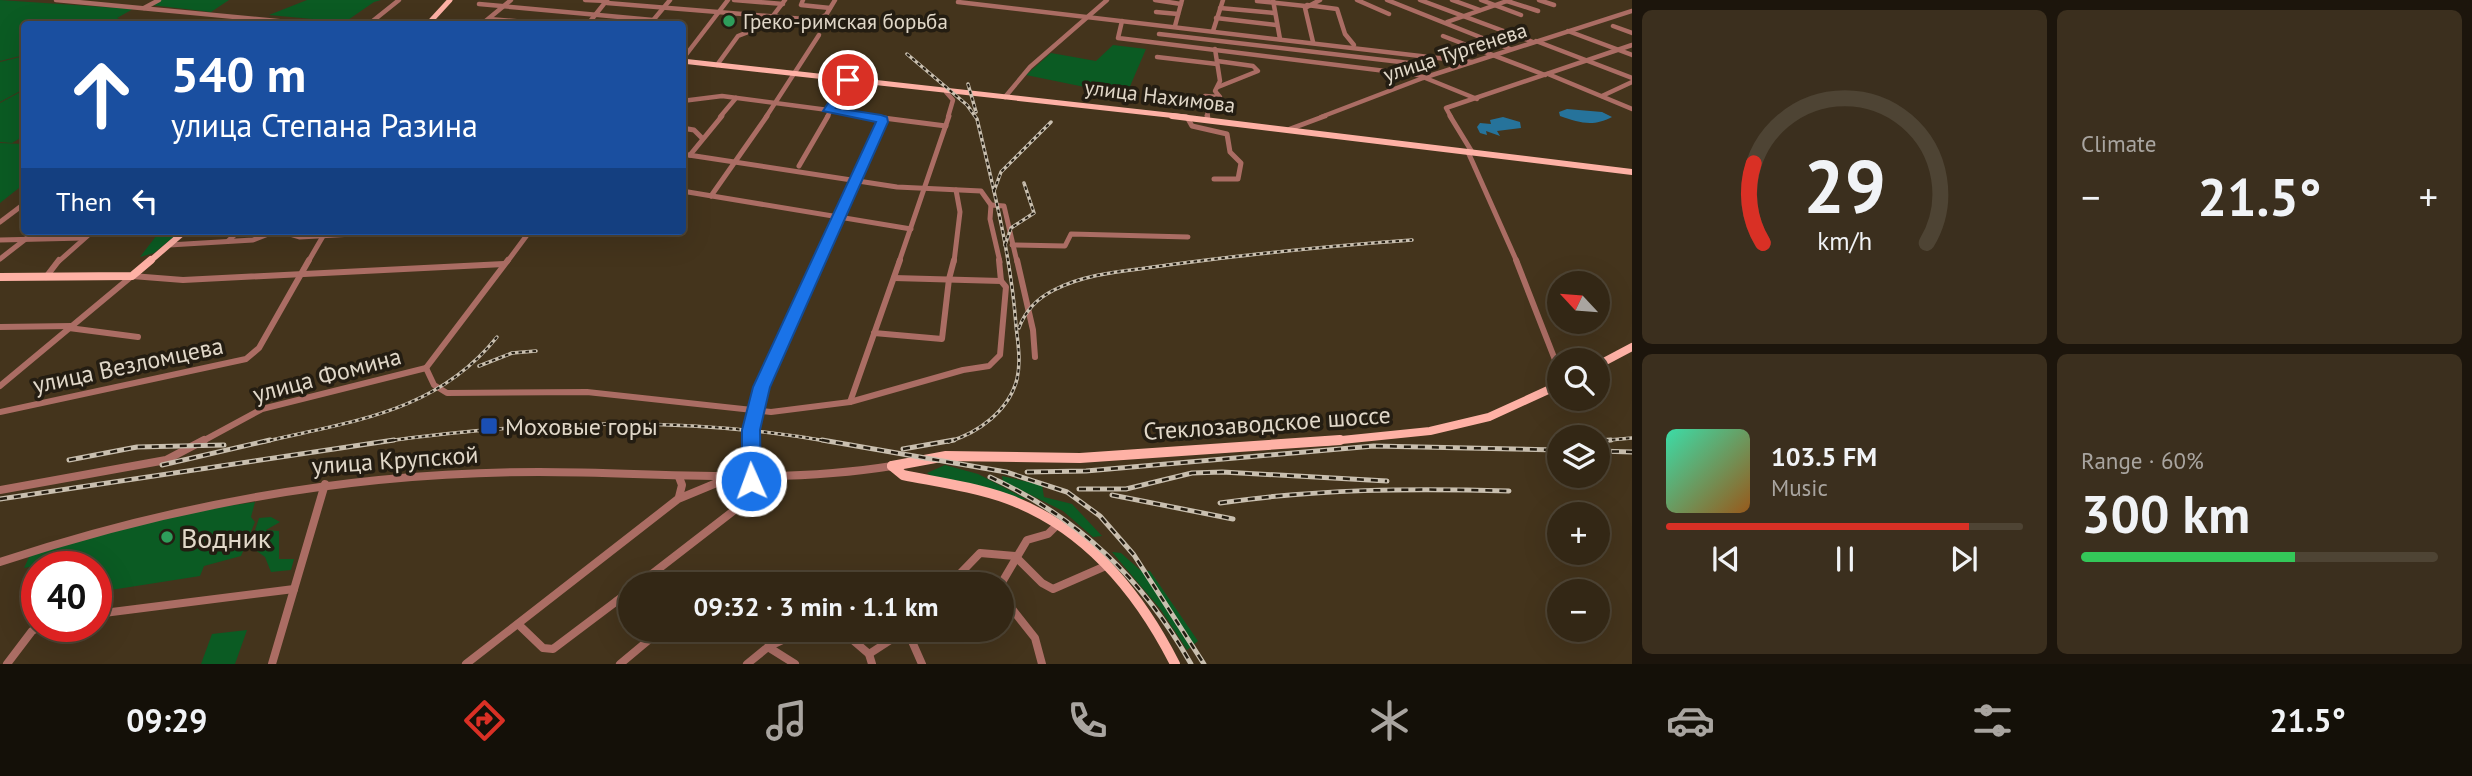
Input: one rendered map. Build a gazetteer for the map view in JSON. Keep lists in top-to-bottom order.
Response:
{
  "streets": {
    "main road": ["улица Нахимова", "Стеклозаводское шоссе", "улица Крупской"],
    "street": ["улица Тургенева", "улица Везломцева", "улица Фомина"]
  },
  "crossings": [
    ["улица Тургенева", "улица Нахимова"],
    ["Стеклозаводское шоссе", "улица Крупской"]
  ],
  "places": {
    "other": ["Греко-римская борьба", "Водник"],
    "transit": ["Моховые горы"]
  },
  "north": "top left",
  "page": {
    "tile": [
      "Climate",
      ["Range · 60%", "300 km"]
    ],
    "turn": ["540 m", "улица Степана Разина"],
    "then": "Then",
    "heat": ["−", "21.5°", "+"],
    "map_buttons": ["+", "−"],
    "song": ["103.5 FM", "Music"],
    "limit": "40",
    "trip": "09:32 · 3 min · 1.1 km",
    "tabs": ["09:29", "21.5°"],
    "gauge": ["29", "km/h"]
  }
}
